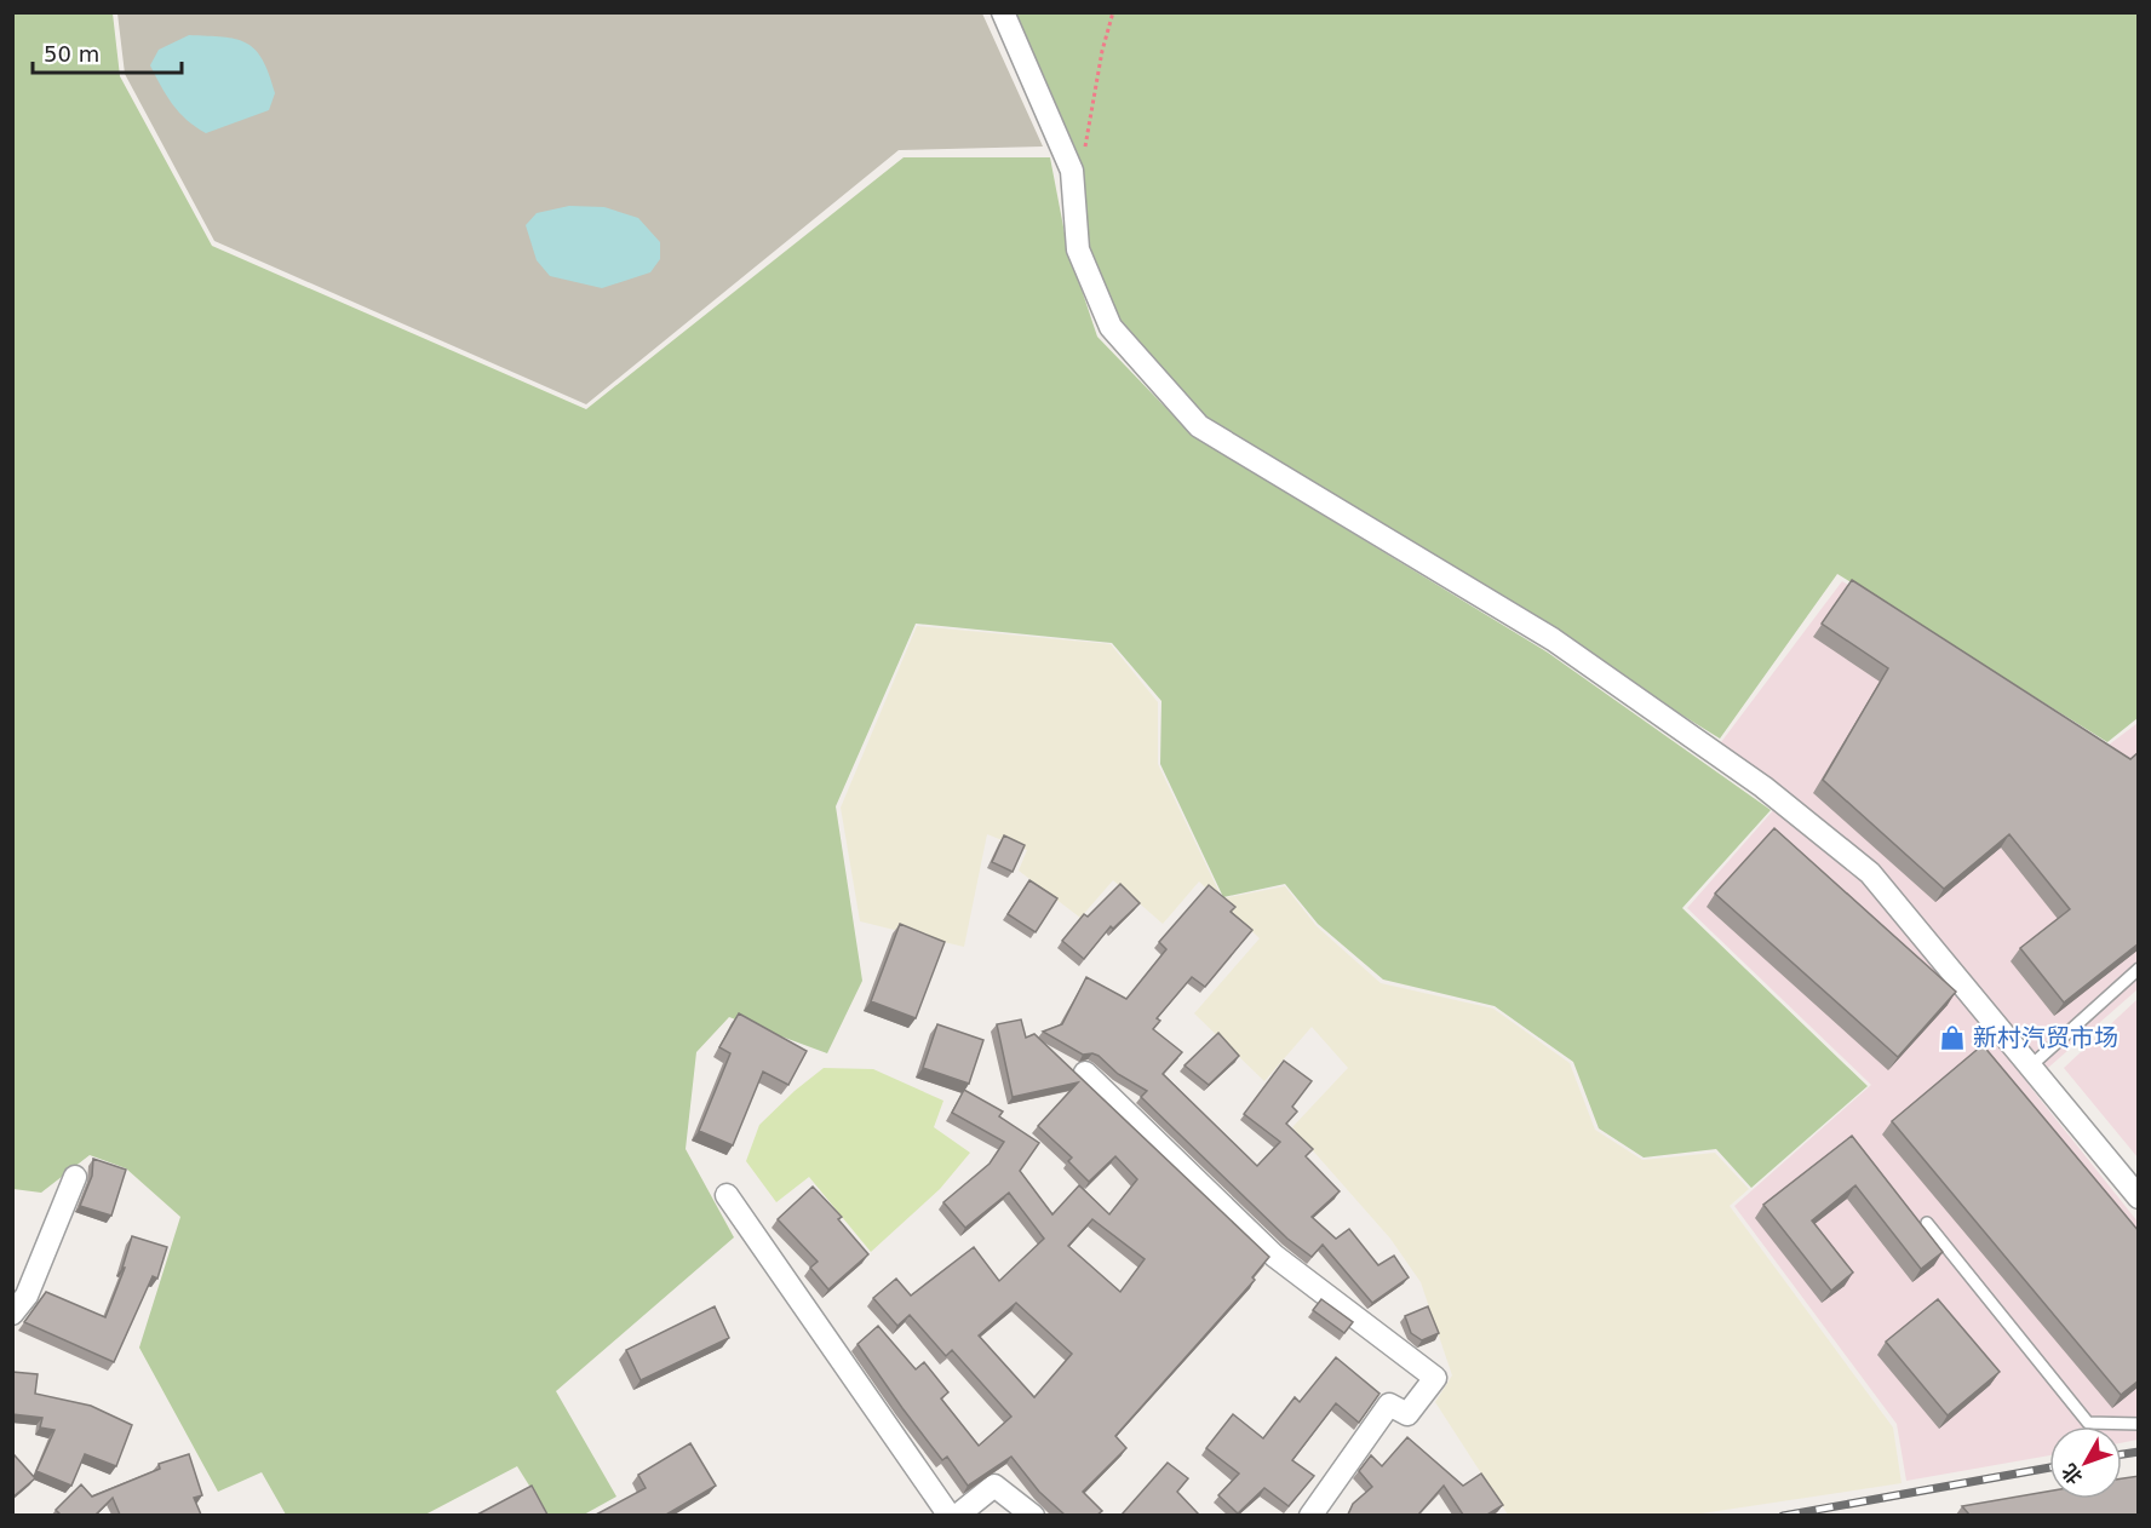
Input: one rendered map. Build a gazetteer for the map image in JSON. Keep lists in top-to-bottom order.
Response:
{
  "places": {
    "shop": ["新村汽贸市场"]
  },
  "scale_bar": "50 m",
  "north": "bottom left"
}
